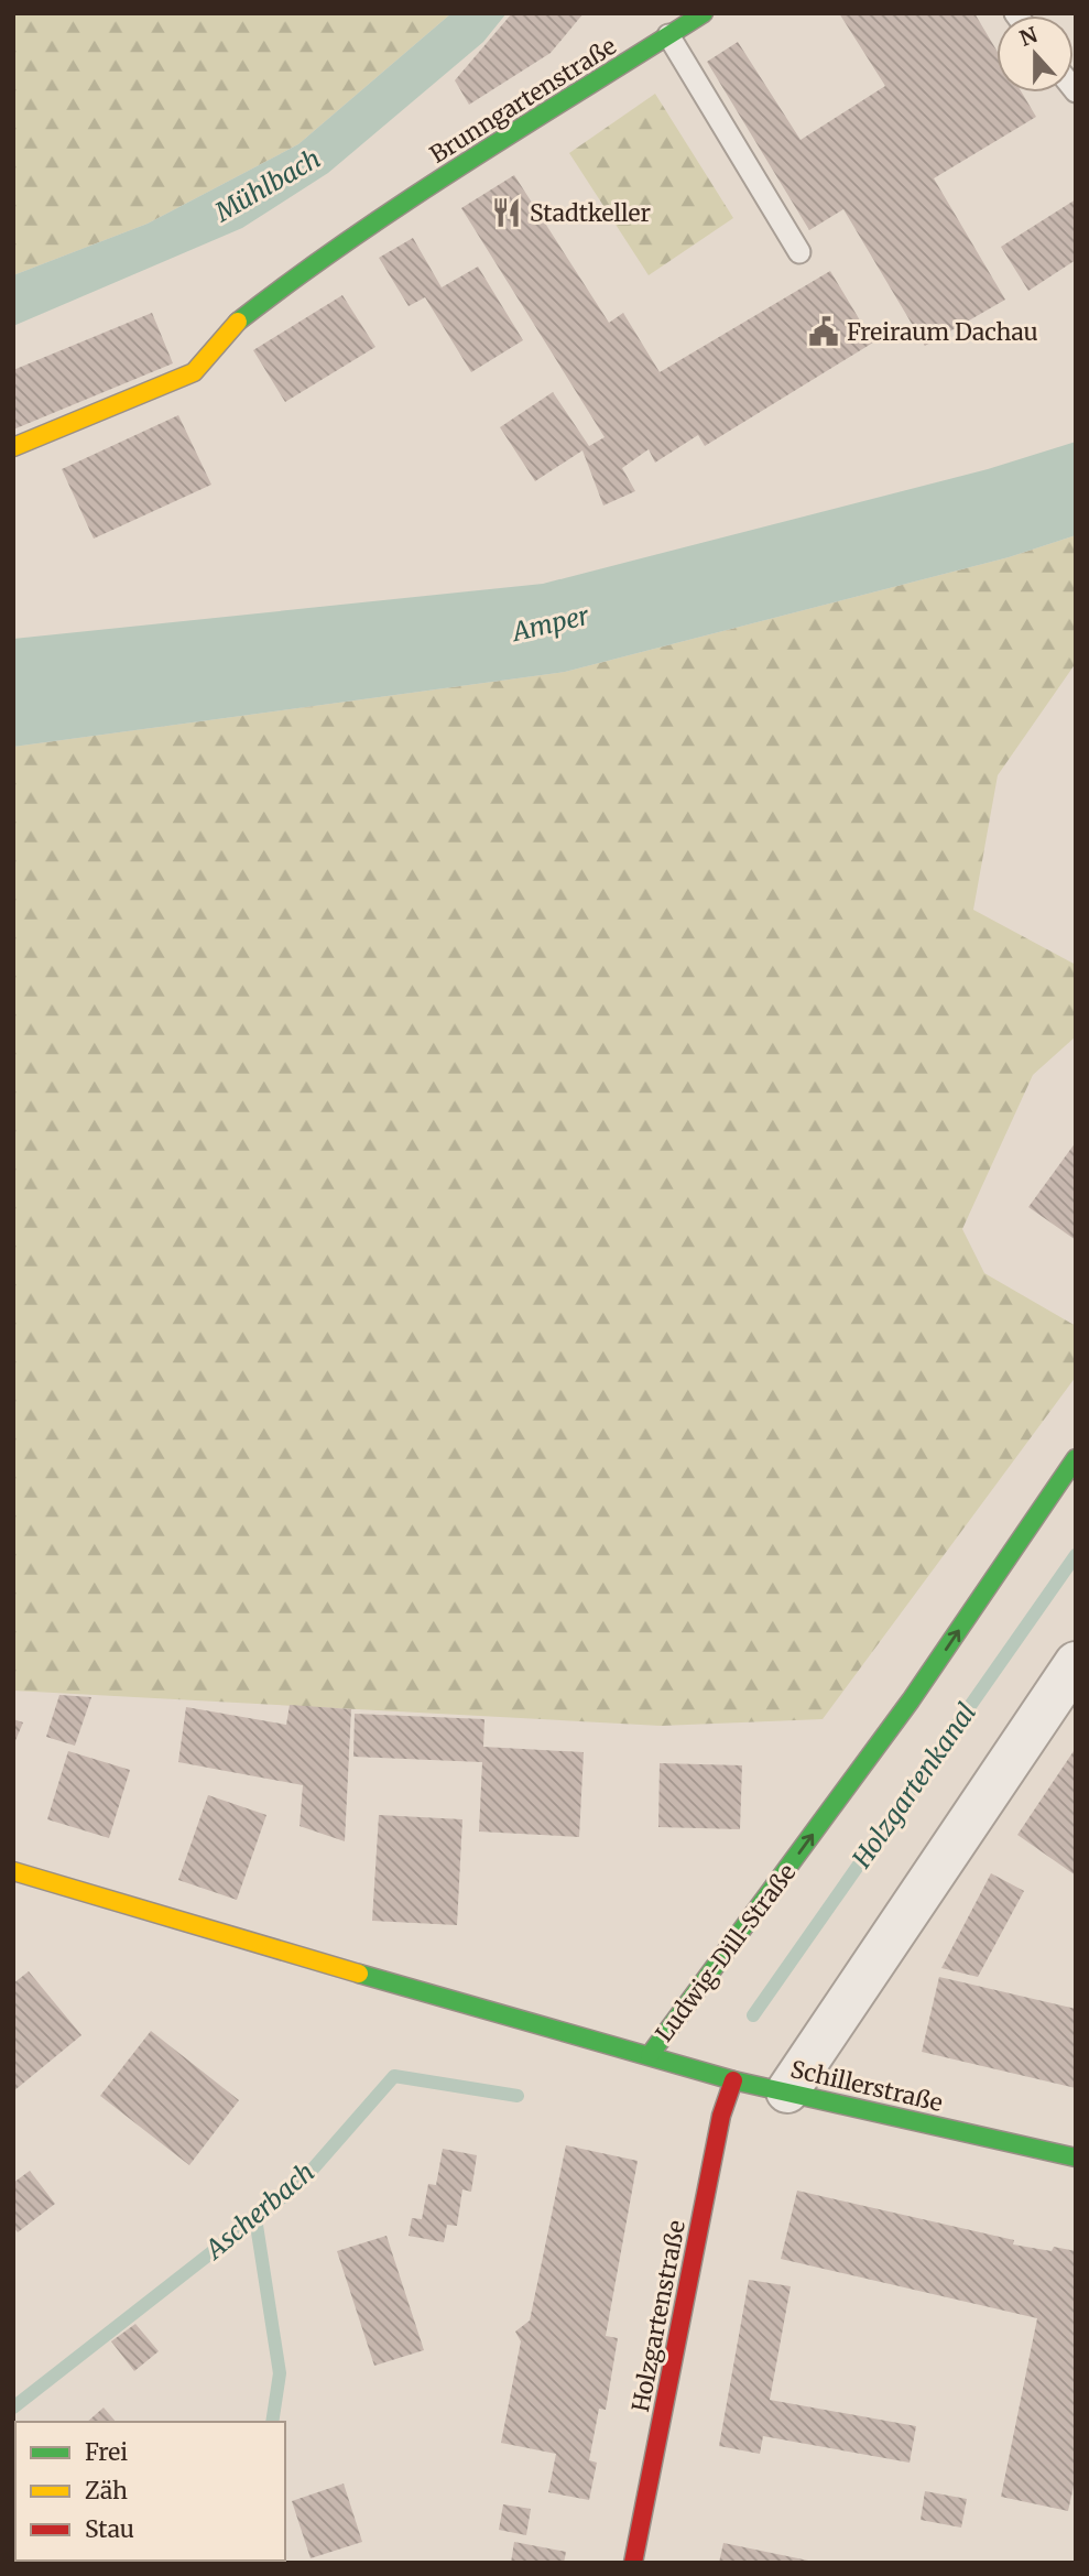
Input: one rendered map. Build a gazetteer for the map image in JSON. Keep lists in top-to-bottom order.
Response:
{
  "streets": {
    "street": [
      "Brunngartenstraße",
      "Ludwig-Dill-Straße",
      "Schillerstraße",
      "Holzgartenstraße"
    ]
  },
  "crossings": [
    ["Ludwig-Dill-Straße", "Schillerstraße"],
    ["Schillerstraße", "Holzgartenstraße"]
  ],
  "water": [
    "Mühlbach",
    "Amper",
    "Holzgartenkanal",
    "Ascherbach"
  ],
  "places": {
    "restaurant": ["Stadtkeller"],
    "public building": ["Freiraum Dachau"]
  },
  "legend": ["Frei", "Zäh", "Stau"],
  "north": "top"
}
